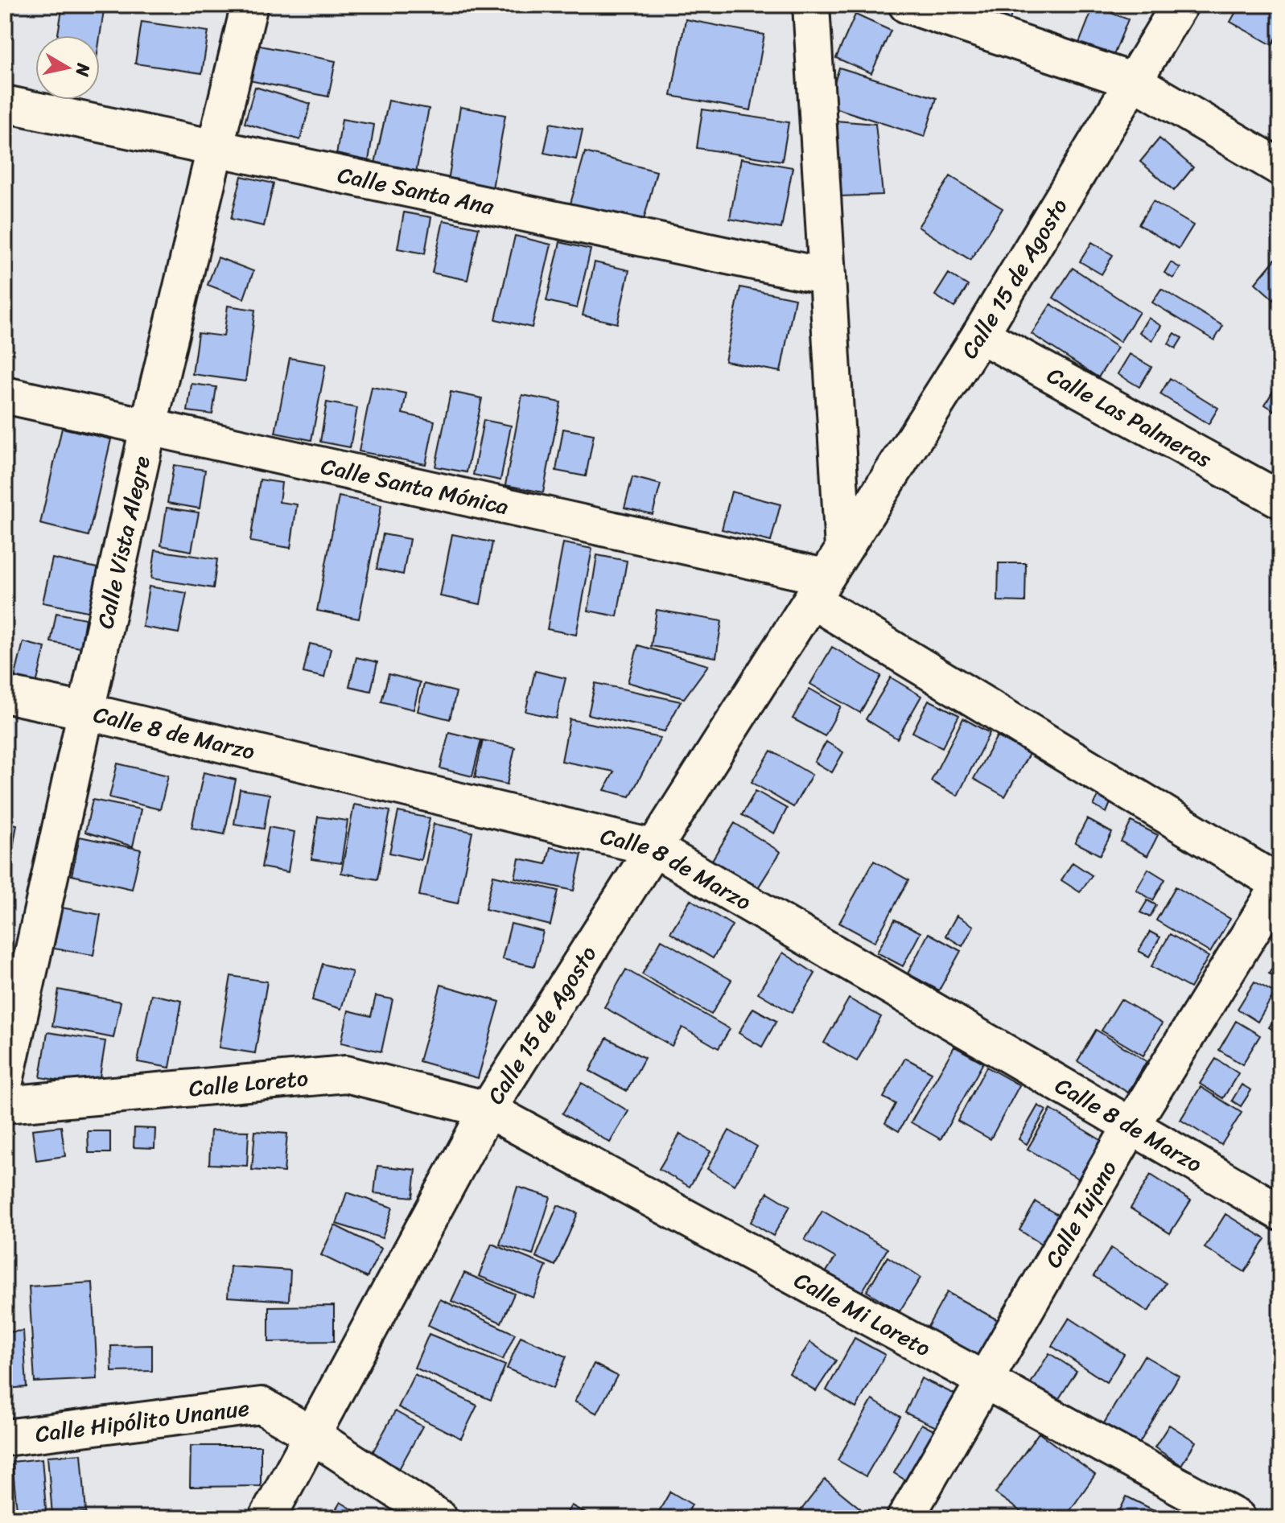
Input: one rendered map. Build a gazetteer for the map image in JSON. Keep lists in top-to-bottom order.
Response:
{
  "streets": {
    "street": [
      "Calle Santa Ana",
      "Calle 15 de Agosto",
      "Calle Las Palmeras",
      "Calle Santa Mónica",
      "Calle Vista Alegre",
      "Calle 8 de Marzo",
      "Calle Loreto",
      "Calle Tujano",
      "Calle Mi Loreto",
      "Calle Hipólito Unanue"
    ]
  },
  "crossings": [
    ["Calle Santa Ana", "Calle Vista Alegre"],
    ["Calle 15 de Agosto", "Calle Las Palmeras"],
    ["Calle 15 de Agosto", "Calle Santa Mónica"],
    ["Calle 15 de Agosto", "Calle 8 de Marzo"],
    ["Calle 15 de Agosto", "Calle Loreto"],
    ["Calle 15 de Agosto", "Calle Mi Loreto"],
    ["Calle 15 de Agosto", "Calle Hipólito Unanue"],
    ["Calle Santa Mónica", "Calle Vista Alegre"],
    ["Calle Santa Mónica", "Calle Tujano"],
    ["Calle Vista Alegre", "Calle 8 de Marzo"],
    ["Calle 8 de Marzo", "Calle Tujano"],
    ["Calle Loreto", "Calle Mi Loreto"],
    ["Calle Tujano", "Calle Mi Loreto"]
  ],
  "north": "right"
}
